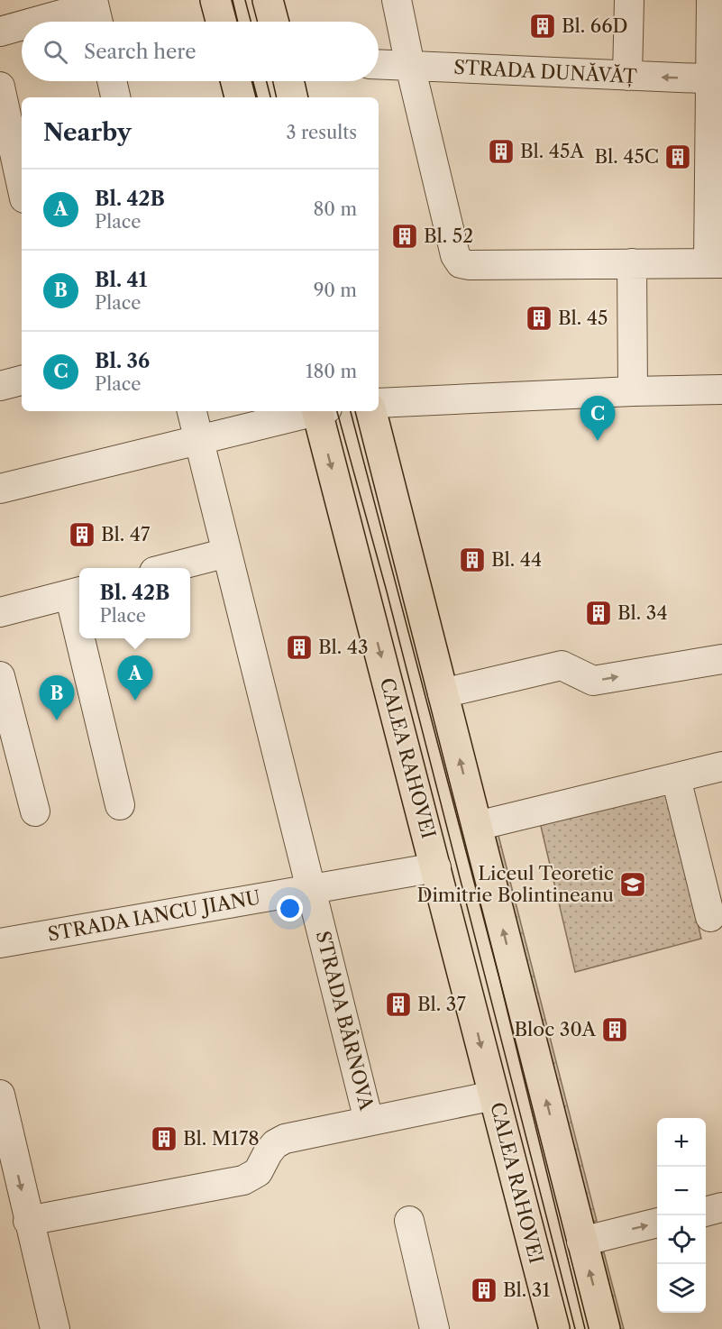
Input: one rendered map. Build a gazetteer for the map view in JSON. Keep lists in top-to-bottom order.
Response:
{
  "streets": {
    "main road": ["CALEA RAHOVEI"],
    "street": ["STRADA DUNĂVĂȚ", "STRADA IANCU JIANU", "STRADA BÂRNOVA"]
  },
  "crossings": [
    ["CALEA RAHOVEI", "STRADA IANCU JIANU"],
    ["STRADA IANCU JIANU", "STRADA BÂRNOVA"]
  ],
  "places": {
    "building": [
      "Bl. 66D",
      "Bl. 45A",
      "Bl. 45C",
      "Bl. 52",
      "Bl. 45",
      "Bl. 47",
      "Bl. 44",
      "Bl. 34",
      "Bl. 43",
      "Bl. 37",
      "Bloc 30A",
      "Bl. M178",
      "Bl. 31"
    ],
    "school or university": ["Liceul Teoretic Dimitrie Bolintineanu"]
  },
  "page": {
    "search": "Search here",
    "heading": ["Nearby", "3 results"],
    "list": [
      {
        "mark": "A",
        "name": "Bl. 42B",
        "note": "Place",
        "value": "80 m"
      },
      {
        "mark": "B",
        "name": "Bl. 41",
        "note": "Place",
        "value": "90 m"
      },
      {
        "mark": "C",
        "name": "Bl. 36",
        "note": "Place",
        "value": "180 m"
      }
    ],
    "pins": ["C", "A", "B"],
    "popup": ["Bl. 42B", "Place"],
    "map_buttons": ["+", "−"]
  }
}
